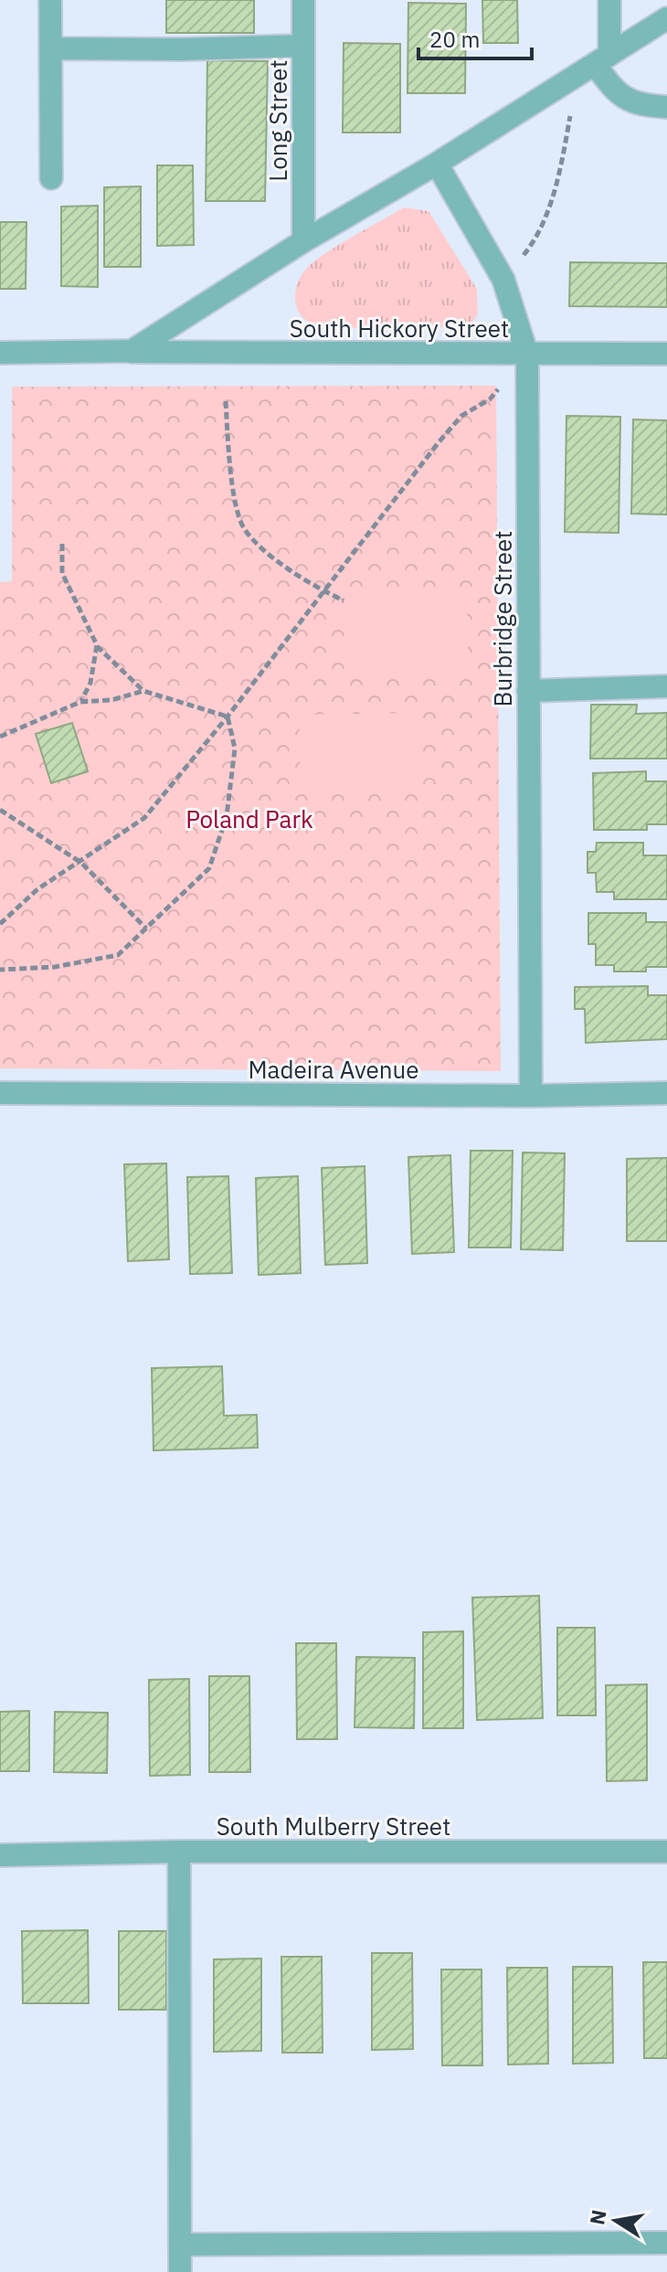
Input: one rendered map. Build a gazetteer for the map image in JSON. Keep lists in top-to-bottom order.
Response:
{
  "streets": {
    "street": [
      "Long Street",
      "South Hickory Street",
      "Burbridge Street",
      "Madeira Avenue",
      "South Mulberry Street"
    ]
  },
  "crossings": [
    ["South Hickory Street", "Burbridge Street"],
    ["Burbridge Street", "Madeira Avenue"]
  ],
  "parks": ["Poland Park"],
  "scale_bar": "20 m",
  "north": "left"
}
